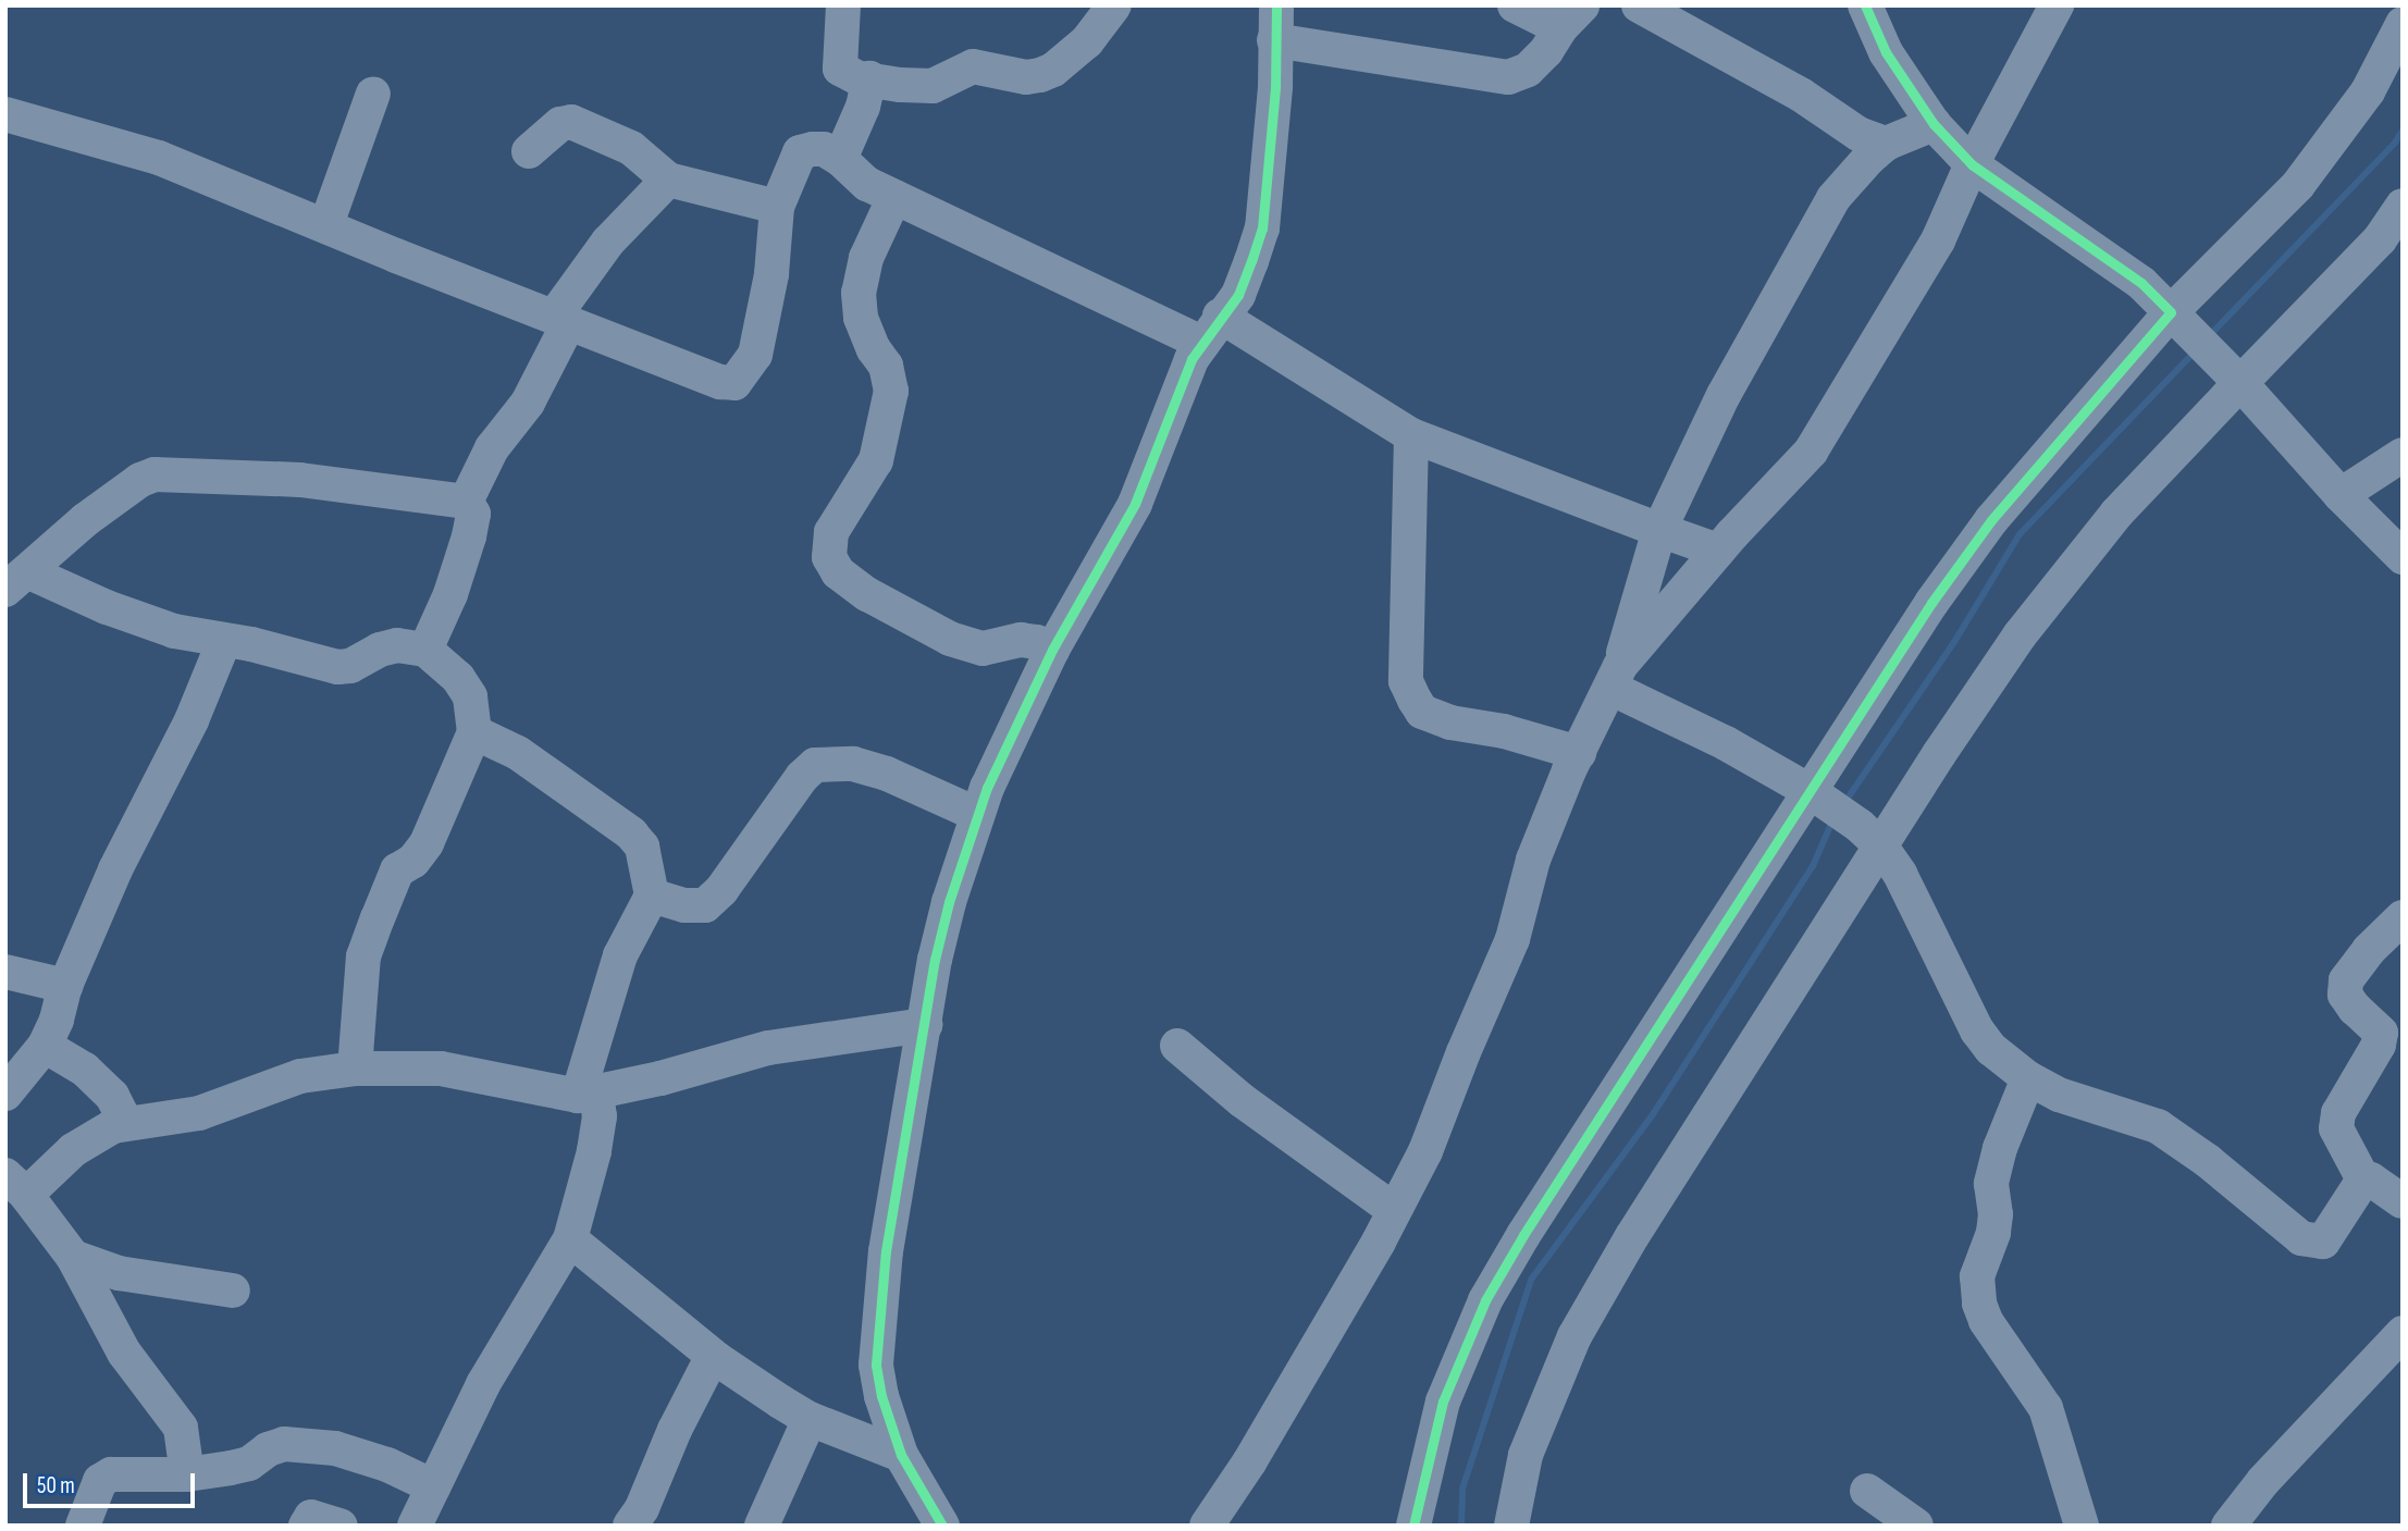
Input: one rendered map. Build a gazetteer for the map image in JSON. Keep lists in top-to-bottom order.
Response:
{
  "scale_bar": "50 m"
}
